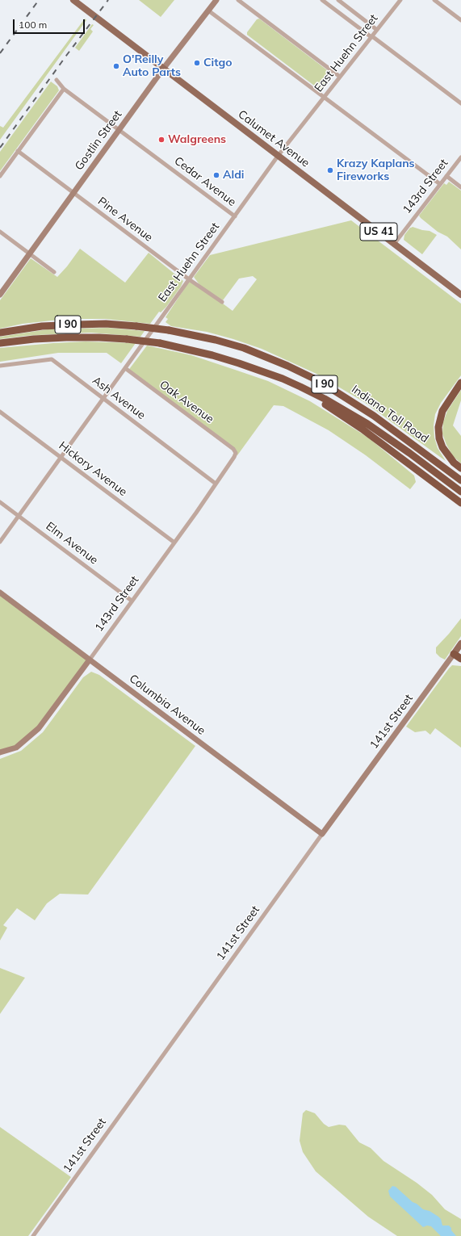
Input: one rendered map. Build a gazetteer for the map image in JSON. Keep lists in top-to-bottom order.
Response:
{
  "streets": {
    "highway": ["I 90", "Indiana Toll Road"],
    "main road": ["Calumet Avenue", "US 41", "141st Street"],
    "street": [
      "East Huehn Street",
      "Gostlin Street",
      "Cedar Avenue",
      "143rd Street",
      "Pine Avenue",
      "Ash Avenue",
      "Oak Avenue",
      "Hickory Avenue",
      "Elm Avenue",
      "Columbia Avenue"
    ]
  },
  "crossings": [
    ["East Huehn Street", "Calumet Avenue"],
    ["East Huehn Street", "Cedar Avenue"],
    ["East Huehn Street", "Pine Avenue"],
    ["East Huehn Street", "Ash Avenue"],
    ["East Huehn Street", "Oak Avenue"],
    ["East Huehn Street", "Hickory Avenue"],
    ["East Huehn Street", "Elm Avenue"],
    ["Calumet Avenue", "Gostlin Street"],
    ["Calumet Avenue", "143rd Street"],
    ["Gostlin Street", "Cedar Avenue"],
    ["Gostlin Street", "Pine Avenue"],
    ["143rd Street", "Ash Avenue"],
    ["143rd Street", "Oak Avenue"],
    ["143rd Street", "Hickory Avenue"],
    ["143rd Street", "Elm Avenue"],
    ["143rd Street", "Columbia Avenue"],
    ["Columbia Avenue", "141st Street"]
  ],
  "places": [
    "Citgo",
    "O'Reilly Auto Parts",
    "Walgreens",
    "Krazy Kaplans Fireworks",
    "Aldi"
  ],
  "scale_bar": "100 m"
}
